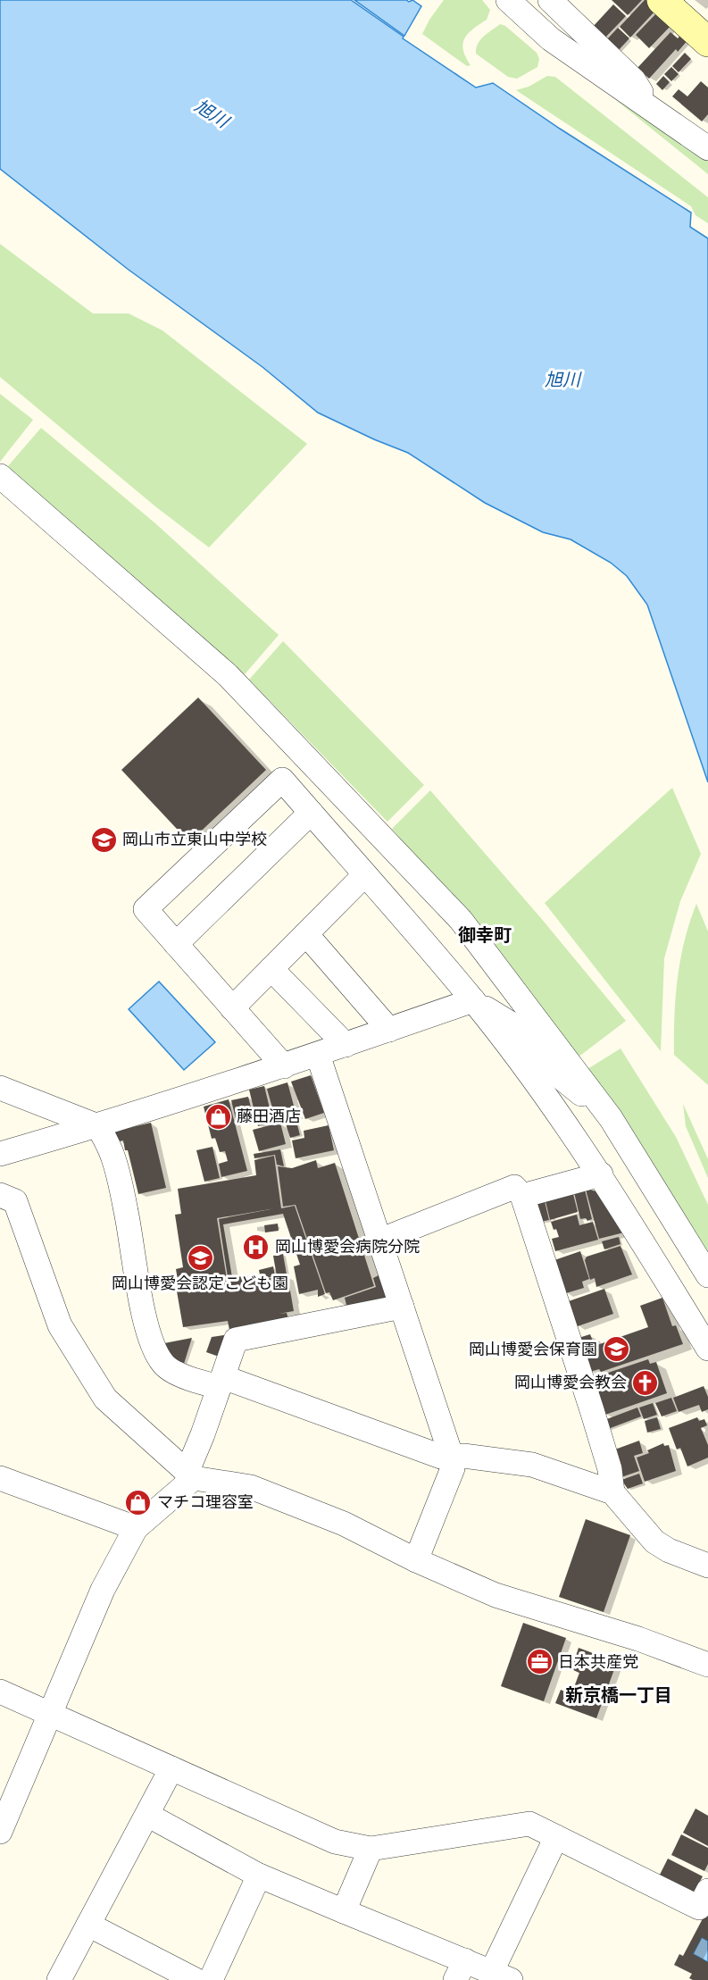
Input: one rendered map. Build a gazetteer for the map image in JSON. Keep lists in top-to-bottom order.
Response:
{
  "districts": ["御幸町", "新京橋一丁目"],
  "water": ["旭川"],
  "places": {
    "school or university": ["岡山市立東山中学校", "岡山博愛会認定こども園", "岡山博愛会保育園"],
    "shop": ["藤田酒店", "マチコ理容室"],
    "hospital": ["岡山博愛会病院分院"],
    "church": ["岡山博愛会教会"],
    "office": ["日本共産党"]
  }
}
